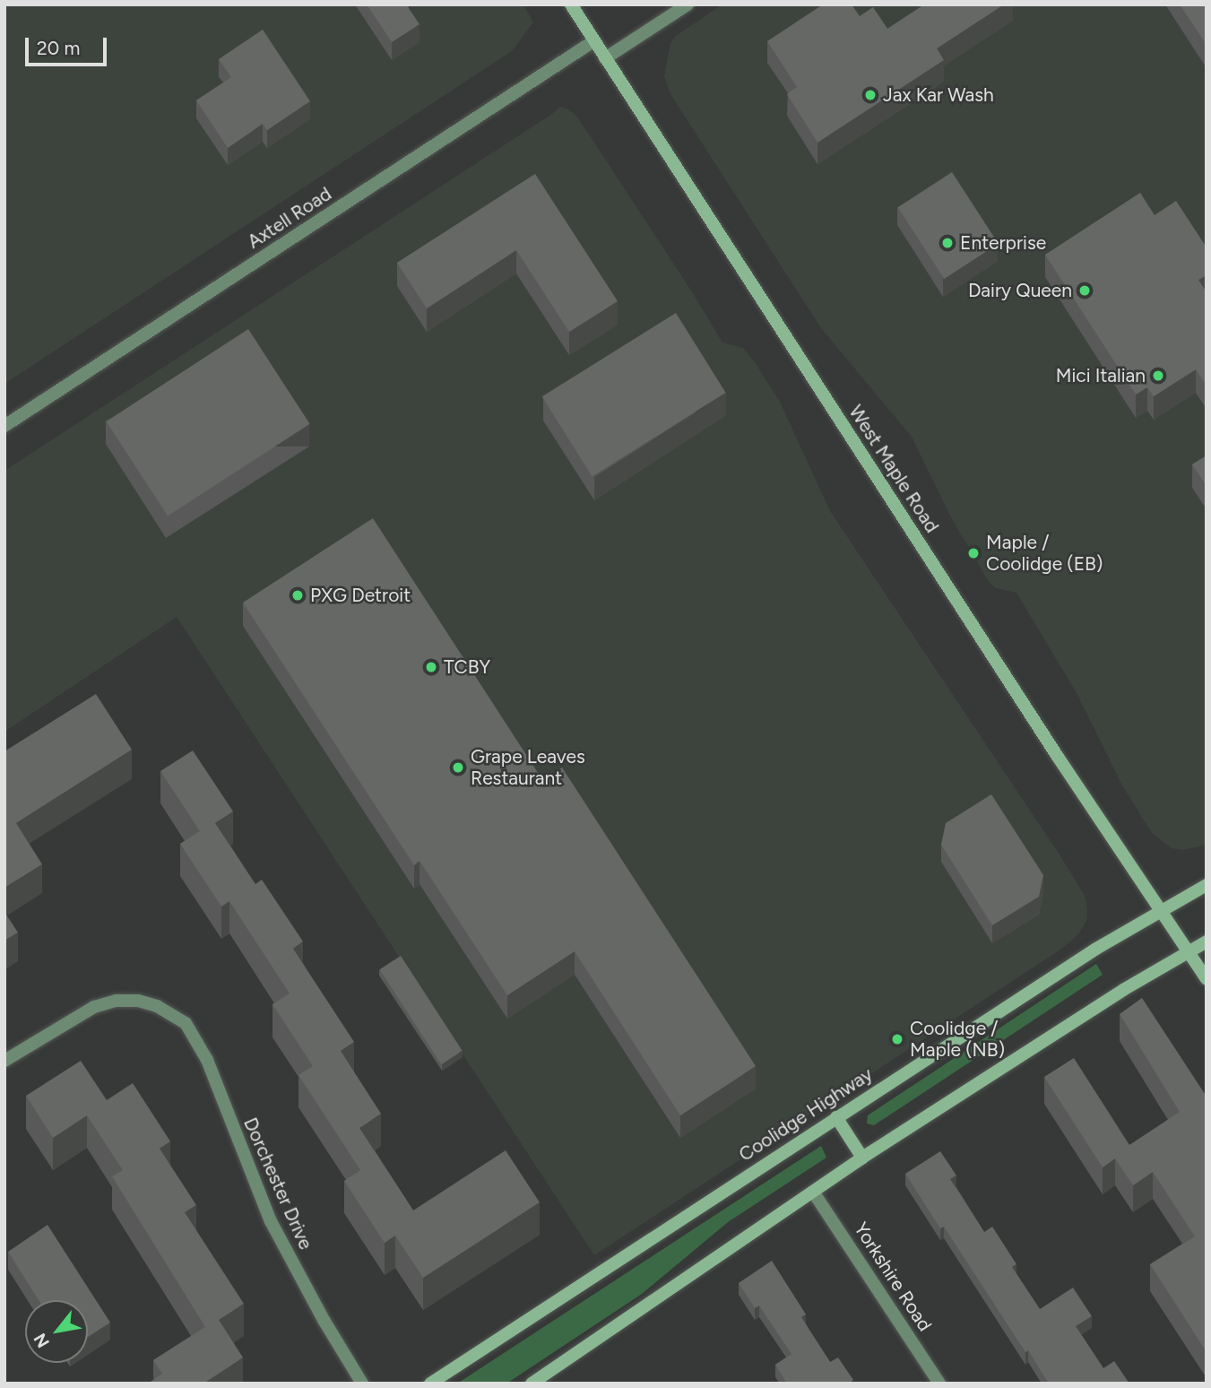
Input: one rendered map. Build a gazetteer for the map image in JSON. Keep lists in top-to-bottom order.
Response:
{
  "streets": {
    "main road": ["West Maple Road", "Coolidge Highway"],
    "street": ["Axtell Road", "Dorchester Drive", "Yorkshire Road"]
  },
  "crossings": [
    ["Axtell Road", "West Maple Road"],
    ["West Maple Road", "Coolidge Highway"]
  ],
  "places": [
    "Jax Kar Wash",
    "Enterprise",
    "Dairy Queen",
    "Mici Italian",
    "Maple / Coolidge (EB)",
    "PXG Detroit",
    "TCBY",
    "Grape Leaves Restaurant",
    "Coolidge / Maple (NB)"
  ],
  "scale_bar": "20 m",
  "north": "bottom left"
}
